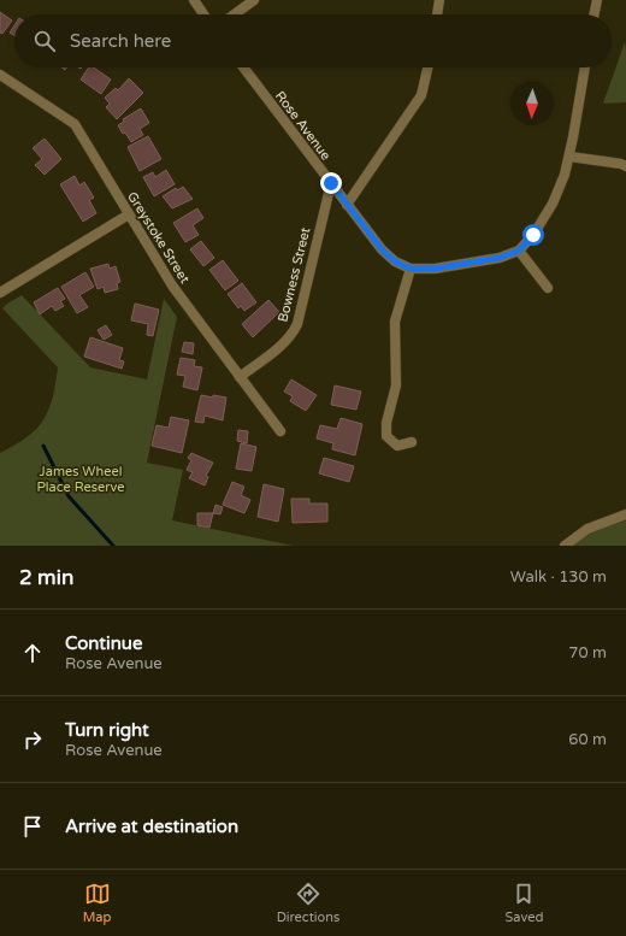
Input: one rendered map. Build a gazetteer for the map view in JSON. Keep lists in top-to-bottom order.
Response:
{
  "streets": {
    "street": ["Rose Avenue", "Greystoke Street", "Bowness Street"]
  },
  "crossings": [
    ["Rose Avenue", "Bowness Street"],
    ["Greystoke Street", "Bowness Street"]
  ],
  "parks": ["James Wheel Place Reserve"],
  "north": "bottom",
  "page": {
    "search": "Search here",
    "heading": ["2 min", "Walk · 130 m"],
    "list": [
      ["Continue", "Rose Avenue", "70 m"],
      ["Turn right", "Rose Avenue", "60 m"],
      "Arrive at destination"
    ],
    "nav": ["Map", "Directions", "Saved"]
  }
}
